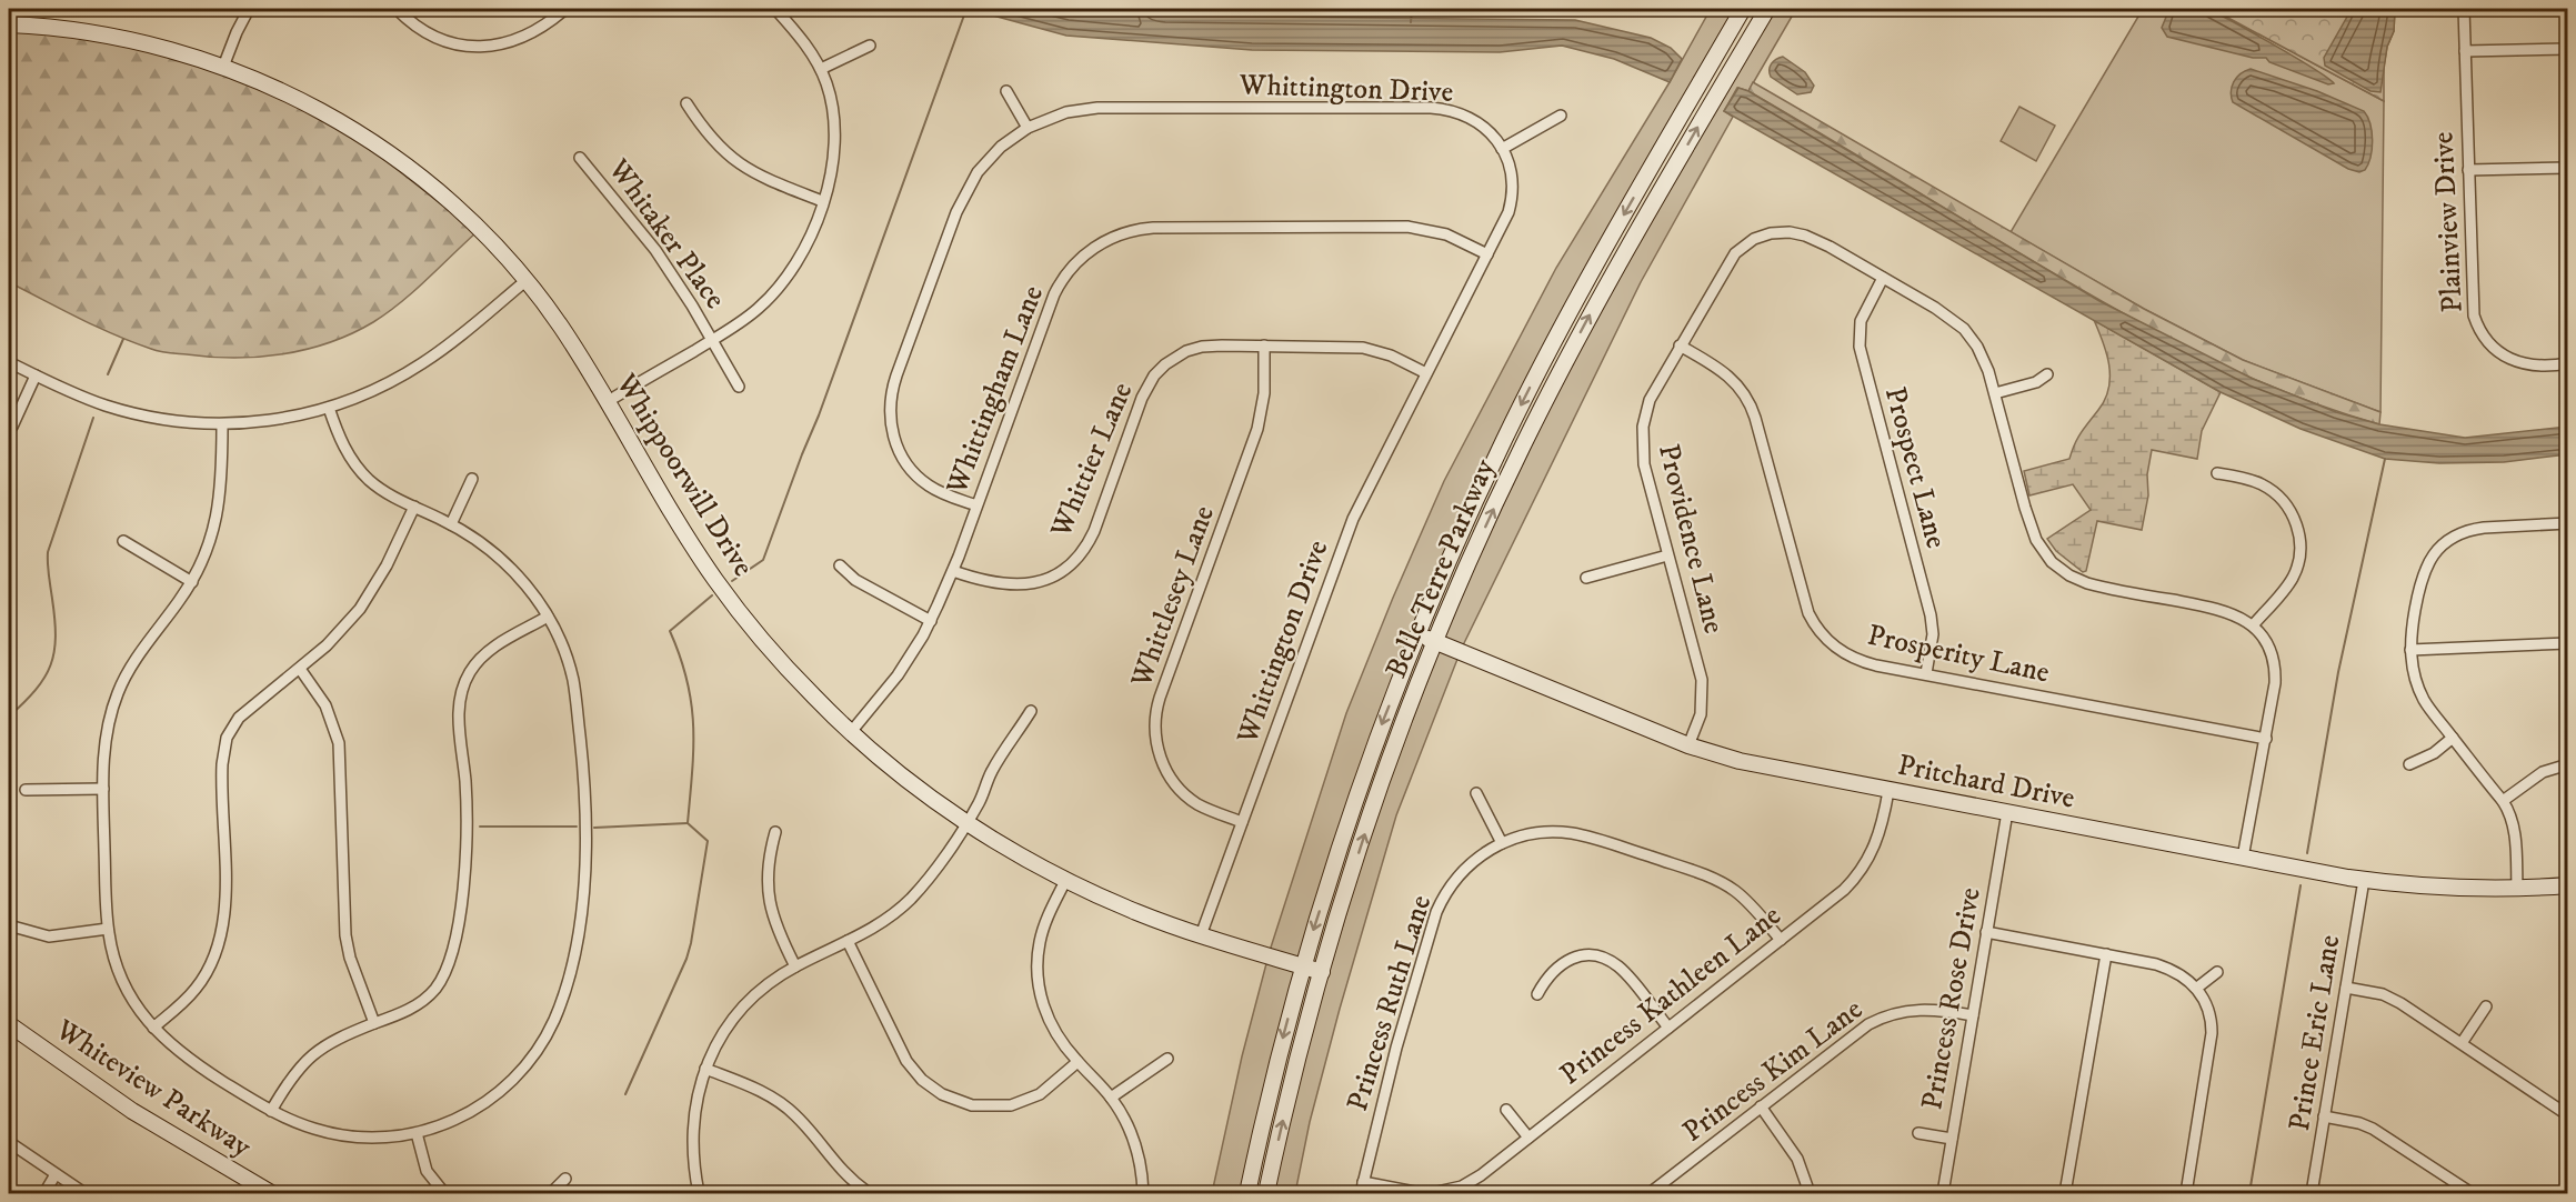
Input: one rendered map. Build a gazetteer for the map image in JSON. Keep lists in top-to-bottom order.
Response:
{
  "streets": {
    "street": [
      "Whittington Drive",
      "Plainview Drive",
      "Whitaker Place",
      "Whittingham Lane",
      "Whittier Lane",
      "Prospect Lane",
      "Whippoorwill Drive",
      "Providence Lane",
      "Belle Terre Parkway",
      "Whittlesey Lane",
      "Prosperity Lane",
      "Pritchard Drive",
      "Princess Kathleen Lane",
      "Princess Rose Drive",
      "Princess Ruth Lane",
      "Prince Eric Lane",
      "Princess Kim Lane",
      "Whiteview Parkway"
    ]
  },
  "crossings": [
    ["Whittington Drive", "Whittingham Lane"],
    ["Whittington Drive", "Whittier Lane"],
    ["Whittington Drive", "Whippoorwill Drive"],
    ["Whittington Drive", "Whittlesey Lane"],
    ["Whittingham Lane", "Whittier Lane"],
    ["Whittingham Lane", "Whippoorwill Drive"],
    ["Whittier Lane", "Whittlesey Lane"],
    ["Prospect Lane", "Providence Lane"],
    ["Prospect Lane", "Prosperity Lane"],
    ["Whippoorwill Drive", "Belle Terre Parkway"],
    ["Providence Lane", "Prosperity Lane"],
    ["Providence Lane", "Pritchard Drive"],
    ["Belle Terre Parkway", "Pritchard Drive"],
    ["Pritchard Drive", "Princess Kathleen Lane"],
    ["Pritchard Drive", "Princess Rose Drive"],
    ["Pritchard Drive", "Prince Eric Lane"],
    ["Princess Kathleen Lane", "Princess Ruth Lane"],
    ["Princess Rose Drive", "Princess Kim Lane"]
  ]
}
